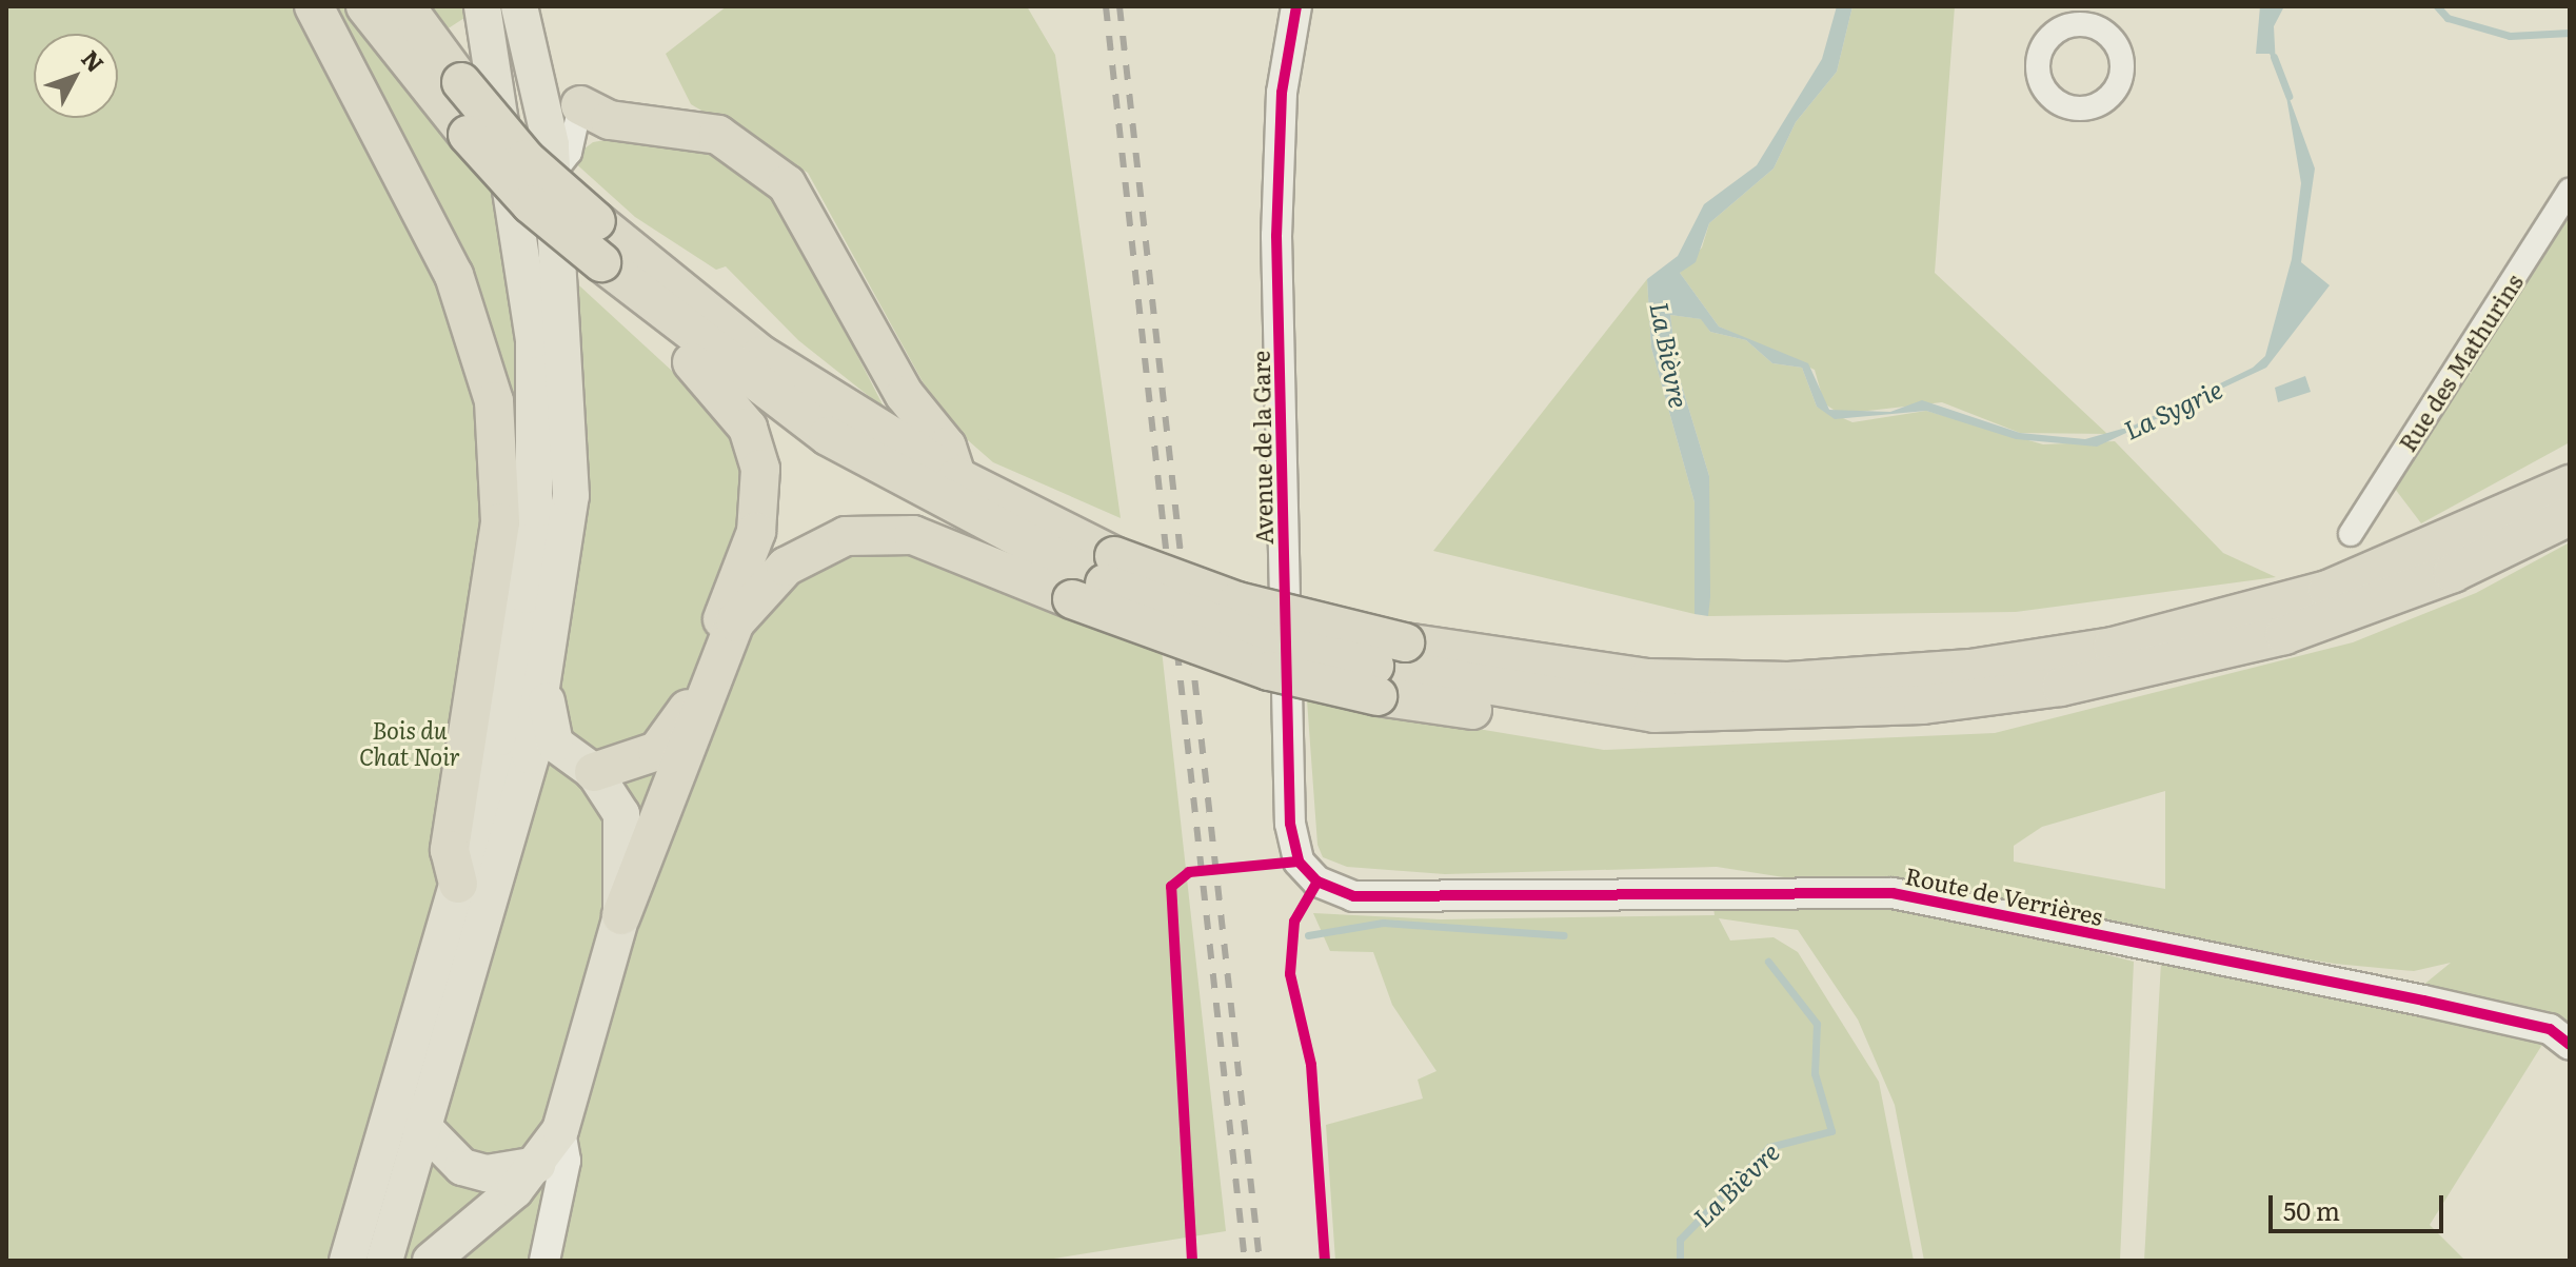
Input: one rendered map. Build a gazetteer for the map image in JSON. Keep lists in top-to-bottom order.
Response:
{
  "streets": {
    "street": ["Rue des Mathurins", "Avenue de la Gare", "Route de Verrières"]
  },
  "crossings": [
    ["Avenue de la Gare", "Route de Verrières"]
  ],
  "water": ["La Bièvre", "La Sygrie"],
  "parks": ["Bois du Chat Noir"],
  "scale_bar": "50 m",
  "north": "top right"
}
